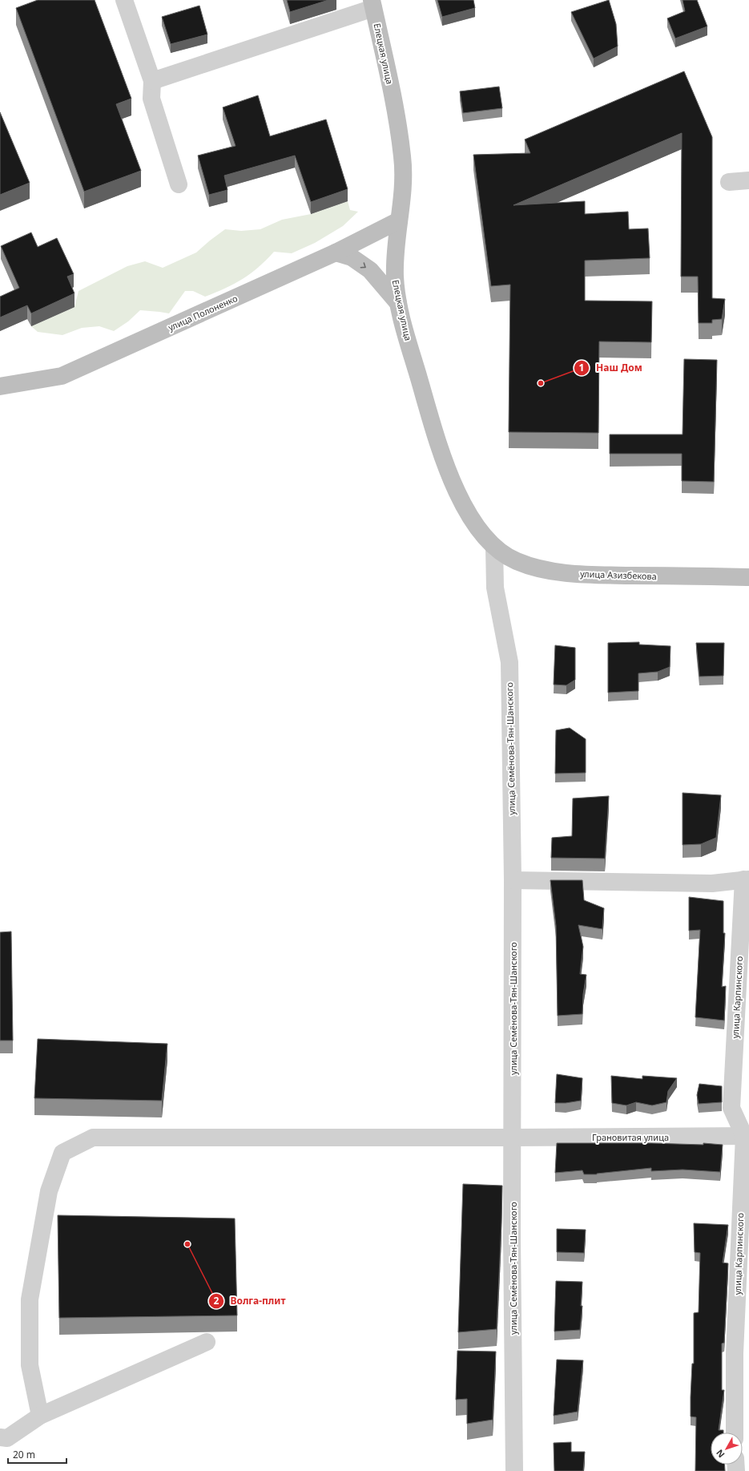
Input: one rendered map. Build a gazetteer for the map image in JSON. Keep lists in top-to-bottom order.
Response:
{
  "streets": {
    "main road": ["Елецкая улица", "улица Полоненко", "улица Азизбекова"],
    "street": ["улица Семёнова-Тян-Шанского", "улица Карпинского", "Грановитая улица"]
  },
  "crossings": [
    ["Елецкая улица", "улица Полоненко"],
    ["Елецкая улица", "улица Азизбекова"],
    ["Елецкая улица", "улица Семёнова-Тян-Шанского"],
    ["улица Азизбекова", "улица Семёнова-Тян-Шанского"],
    ["улица Семёнова-Тян-Шанского", "Грановитая улица"],
    ["улица Карпинского", "Грановитая улица"]
  ],
  "places": ["Наш Дом", "Волга-плит"],
  "scale_bar": "20 m",
  "north": "bottom left"
}
